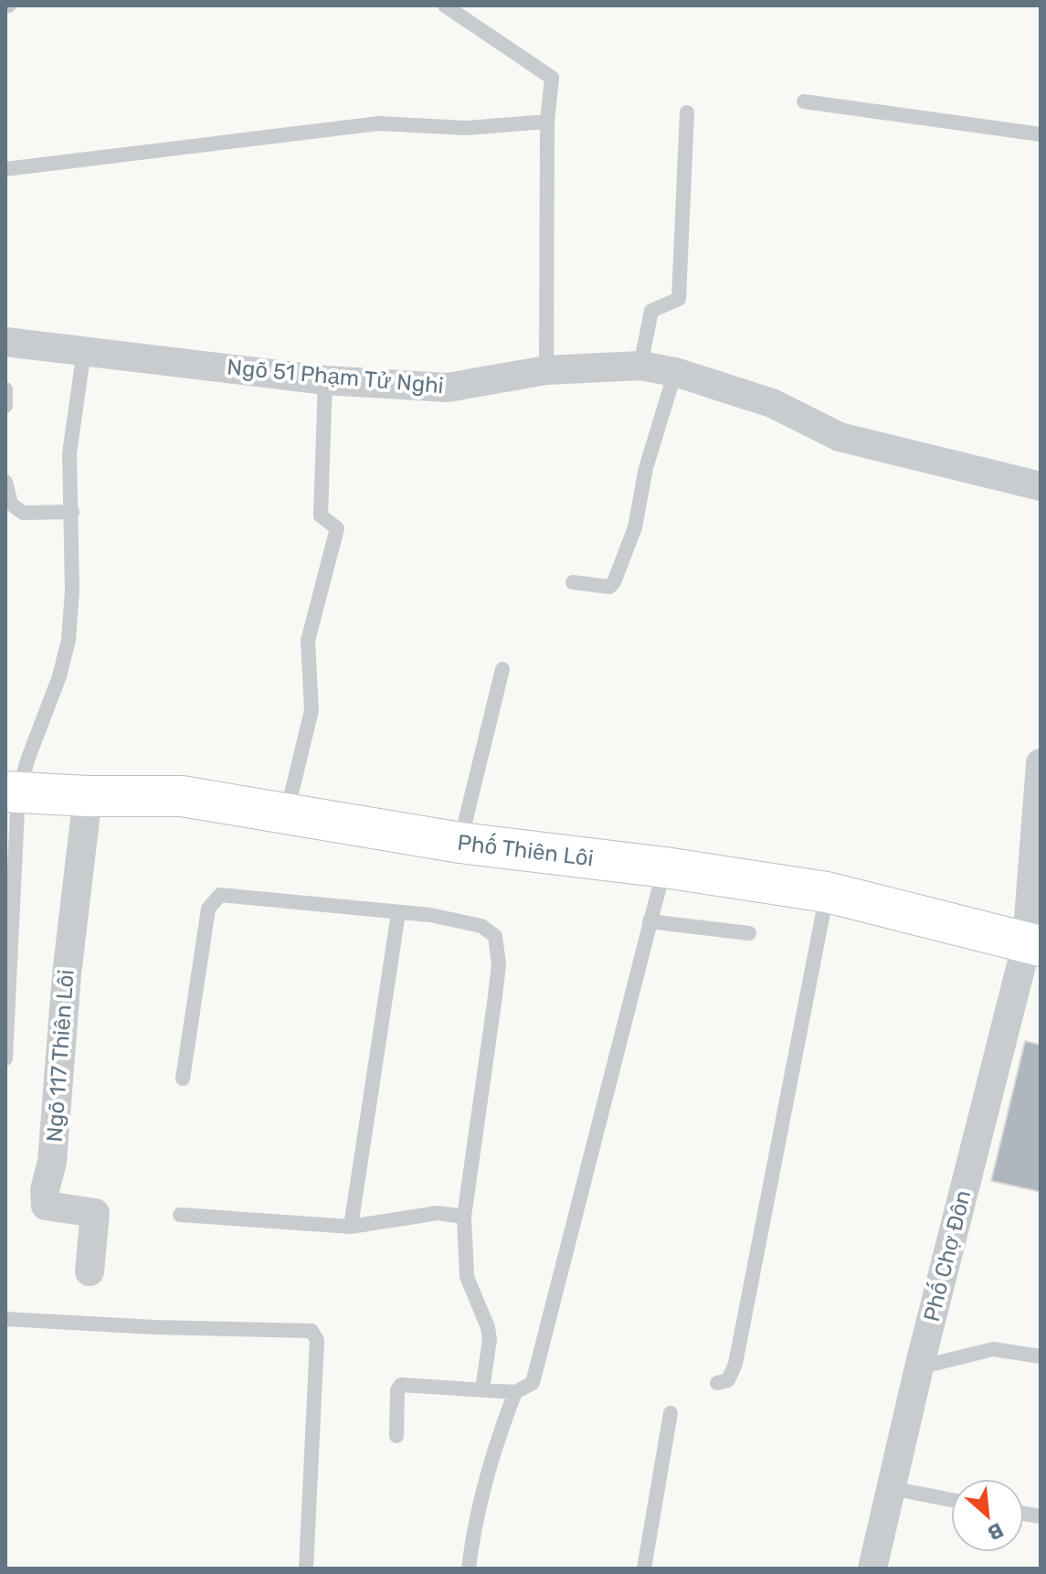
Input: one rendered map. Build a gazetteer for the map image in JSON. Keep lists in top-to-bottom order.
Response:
{
  "streets": {
    "main road": ["Phố Thiên Lôi"],
    "street": ["Ngõ 51 Phạm Tử Nghi", "Ngõ 117 Thiên Lôi", "Phố Chợ Đôn"]
  },
  "crossings": [
    ["Phố Thiên Lôi", "Ngõ 117 Thiên Lôi"],
    ["Phố Thiên Lôi", "Phố Chợ Đôn"]
  ],
  "north": "bottom right"
}
